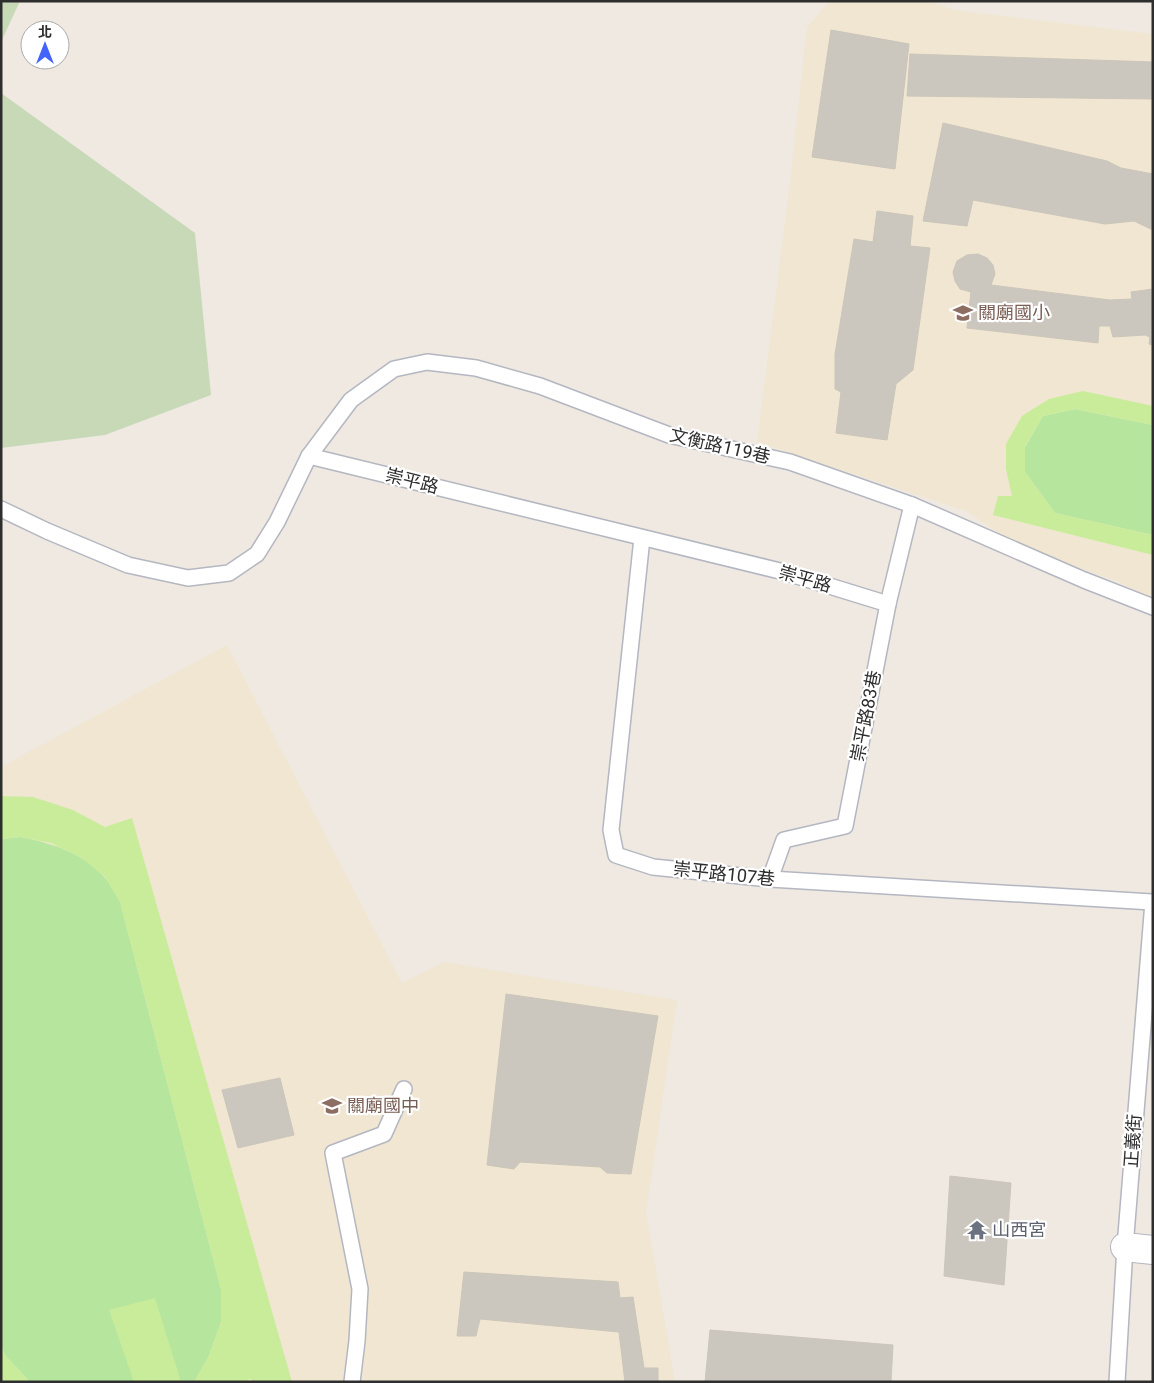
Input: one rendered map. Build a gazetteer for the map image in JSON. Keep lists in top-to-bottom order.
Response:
{
  "streets": {
    "lane": [
      "文衡路119巷",
      "崇平路",
      "崇平路83巷",
      "崇平路107巷",
      "正義街"
    ]
  },
  "crossings": [
    ["文衡路119巷", "崇平路"],
    ["文衡路119巷", "崇平路83巷"],
    ["崇平路", "崇平路83巷"],
    ["崇平路", "崇平路107巷"],
    ["崇平路83巷", "崇平路107巷"],
    ["崇平路107巷", "正義街"]
  ],
  "places": {
    "school or university": ["關廟國小", "關廟國中"],
    "temple": ["山西宮"]
  },
  "north": "top"
}
